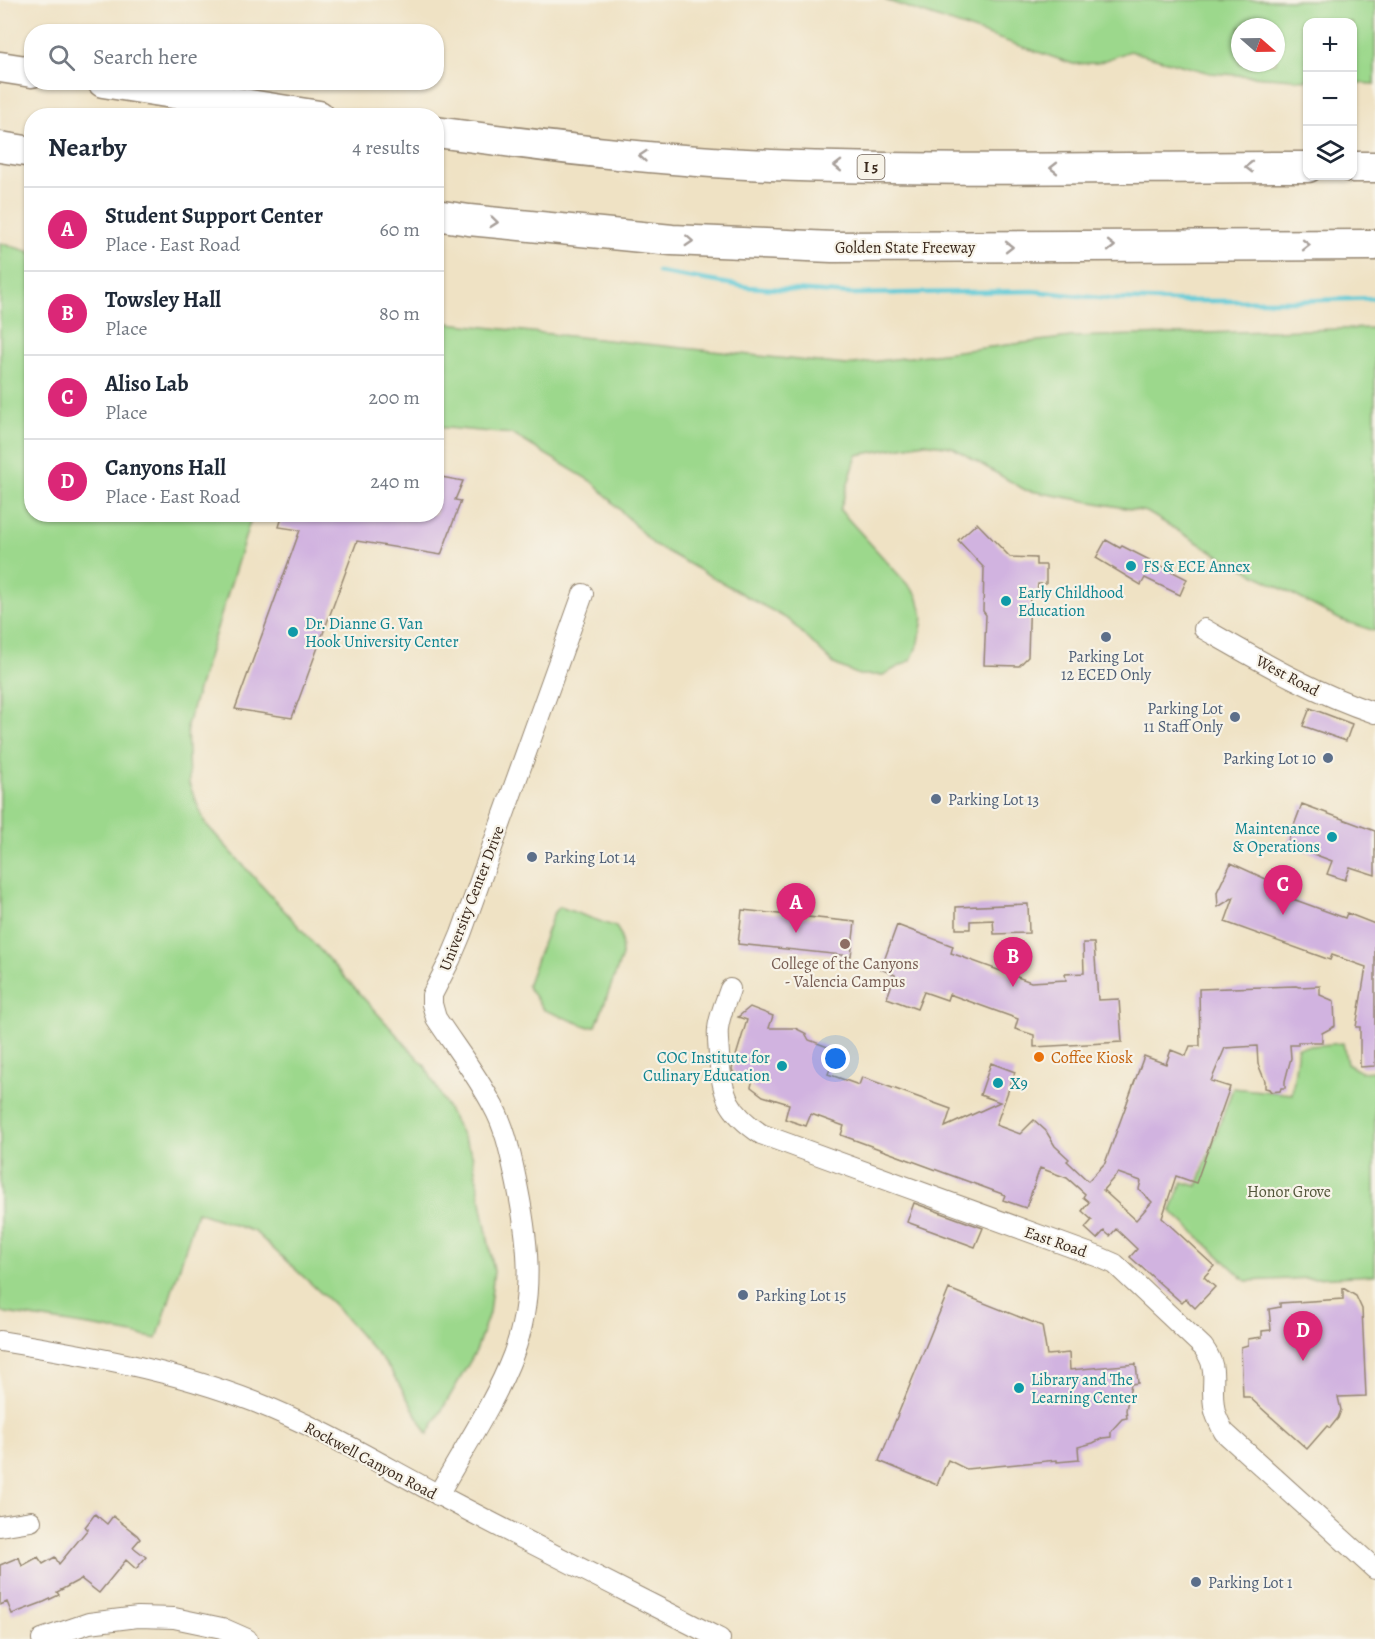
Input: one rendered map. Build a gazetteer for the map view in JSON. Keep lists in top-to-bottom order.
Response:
{
  "streets": {
    "highway": ["I 5", "Golden State Freeway"],
    "street": [
      "West Road",
      "University Center Drive",
      "East Road",
      "Rockwell Canyon Road"
    ]
  },
  "crossings": [
    ["University Center Drive", "Rockwell Canyon Road"]
  ],
  "parks": ["Honor Grove"],
  "places": [
    "FS & ECE Annex",
    "Early Childhood Education",
    "Dr. Dianne G. Van Hook University Center",
    "Parking Lot 12 ECED Only",
    "Parking Lot 11 Staff Only",
    "Parking Lot 10",
    "Parking Lot 13",
    "Maintenance & Operations",
    "Parking Lot 14",
    "College of the Canyons - Valencia Campus",
    "Coffee Kiosk",
    "COC Institute for Culinary Education",
    "X9",
    "Parking Lot 15",
    "Library and The Learning Center",
    "Parking Lot 1"
  ],
  "north": "right",
  "page": {
    "map_buttons": ["+", "−"],
    "search": "Search here",
    "heading": ["Nearby", "4 results"],
    "list": [
      {
        "mark": "A",
        "name": "Student Support Center",
        "note": "Place · East Road",
        "value": "60 m"
      },
      {
        "mark": "B",
        "name": "Towsley Hall",
        "note": "Place",
        "value": "80 m"
      },
      {
        "mark": "C",
        "name": "Aliso Lab",
        "note": "Place",
        "value": "200 m"
      },
      {
        "mark": "D",
        "name": "Canyons Hall",
        "note": "Place · East Road",
        "value": "240 m"
      }
    ],
    "pins": [
      "C",
      "A",
      "B",
      "D"
    ]
  }
}
